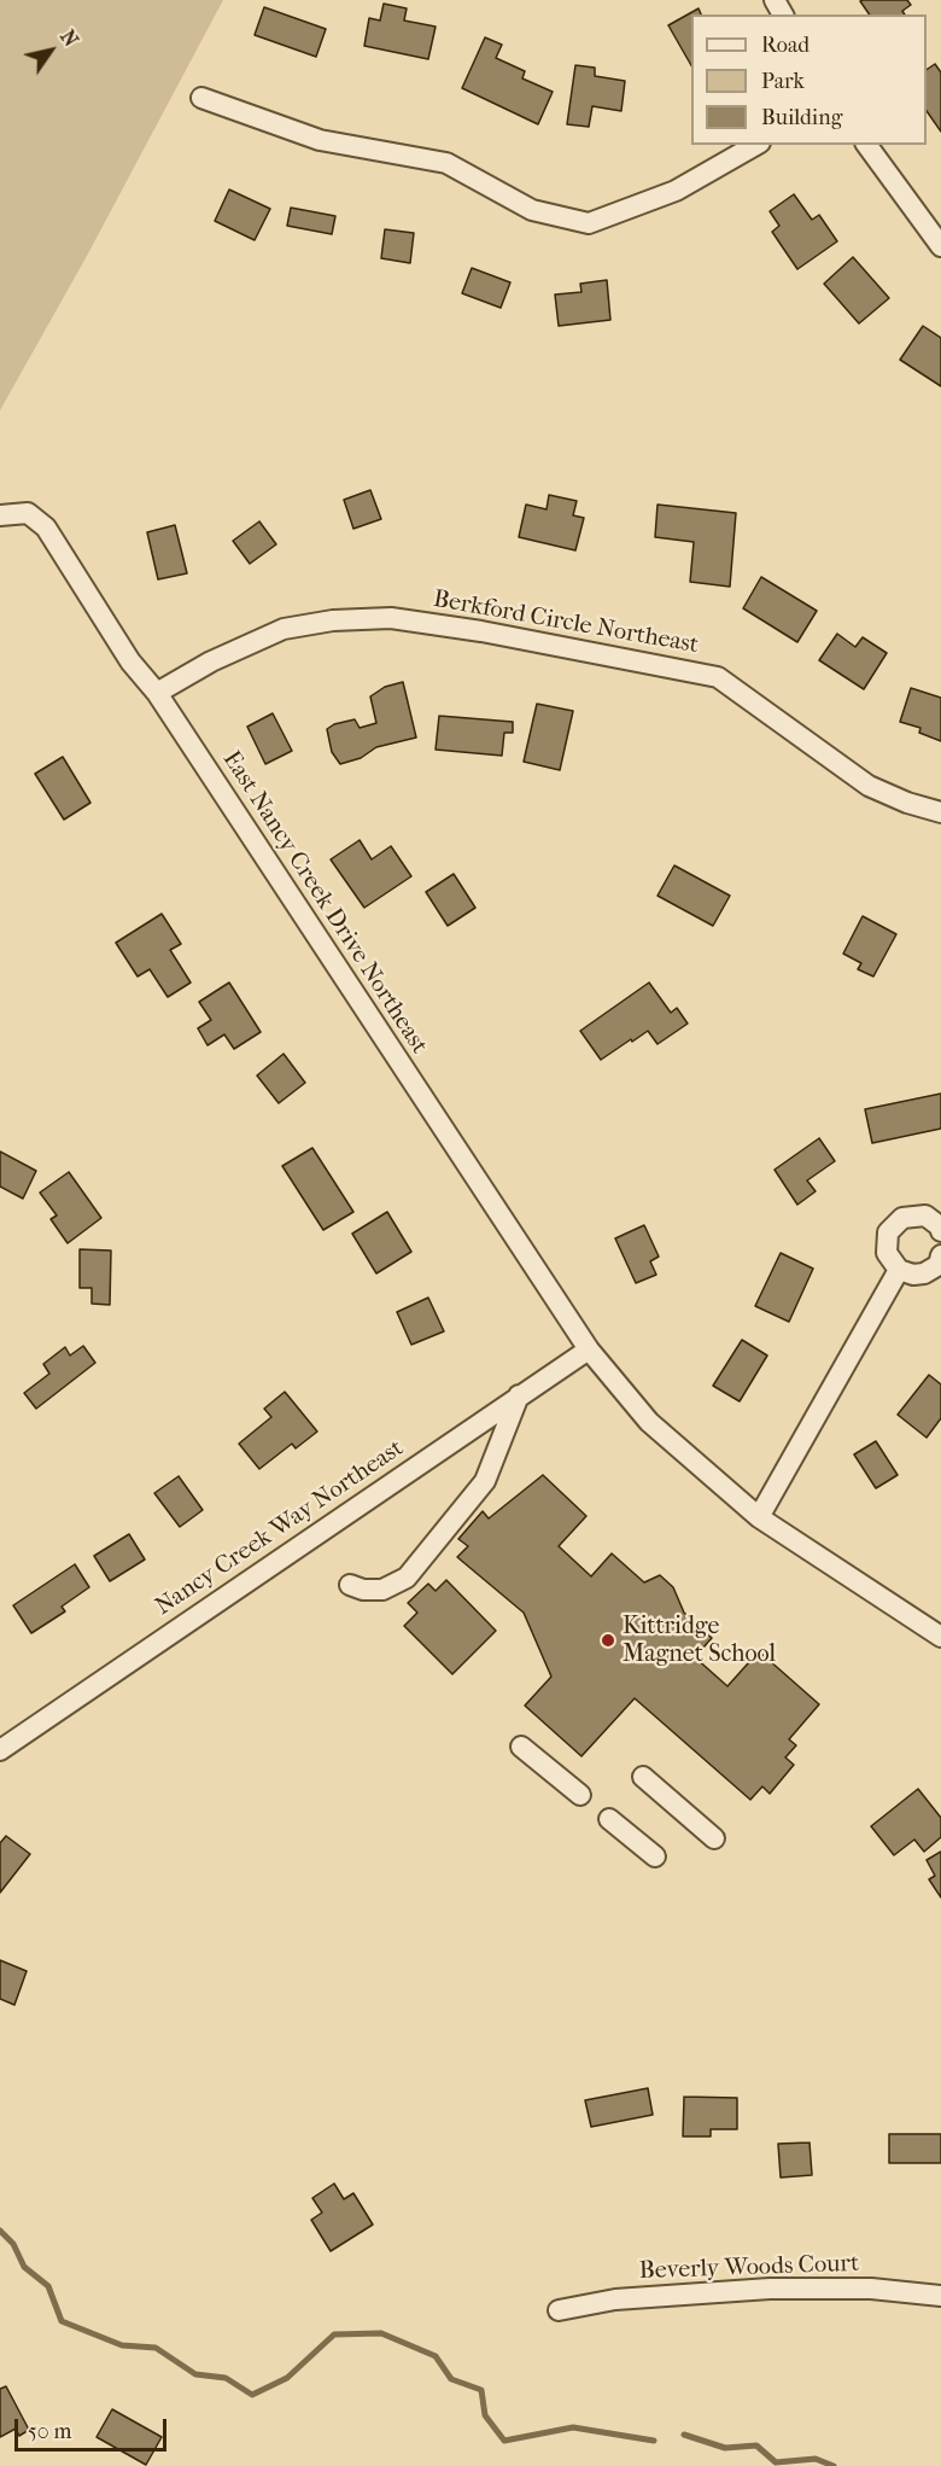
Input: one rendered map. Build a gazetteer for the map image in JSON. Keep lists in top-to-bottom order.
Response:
{
  "streets": {
    "street": [
      "Berkford Circle Northeast",
      "East Nancy Creek Drive Northeast",
      "Nancy Creek Way Northeast",
      "Beverly Woods Court"
    ]
  },
  "crossings": [
    ["Berkford Circle Northeast", "East Nancy Creek Drive Northeast"],
    ["East Nancy Creek Drive Northeast", "Nancy Creek Way Northeast"]
  ],
  "places": ["Kittridge Magnet School"],
  "legend": ["Road", "Park", "Building"],
  "scale_bar": "50 m",
  "north": "top right"
}
